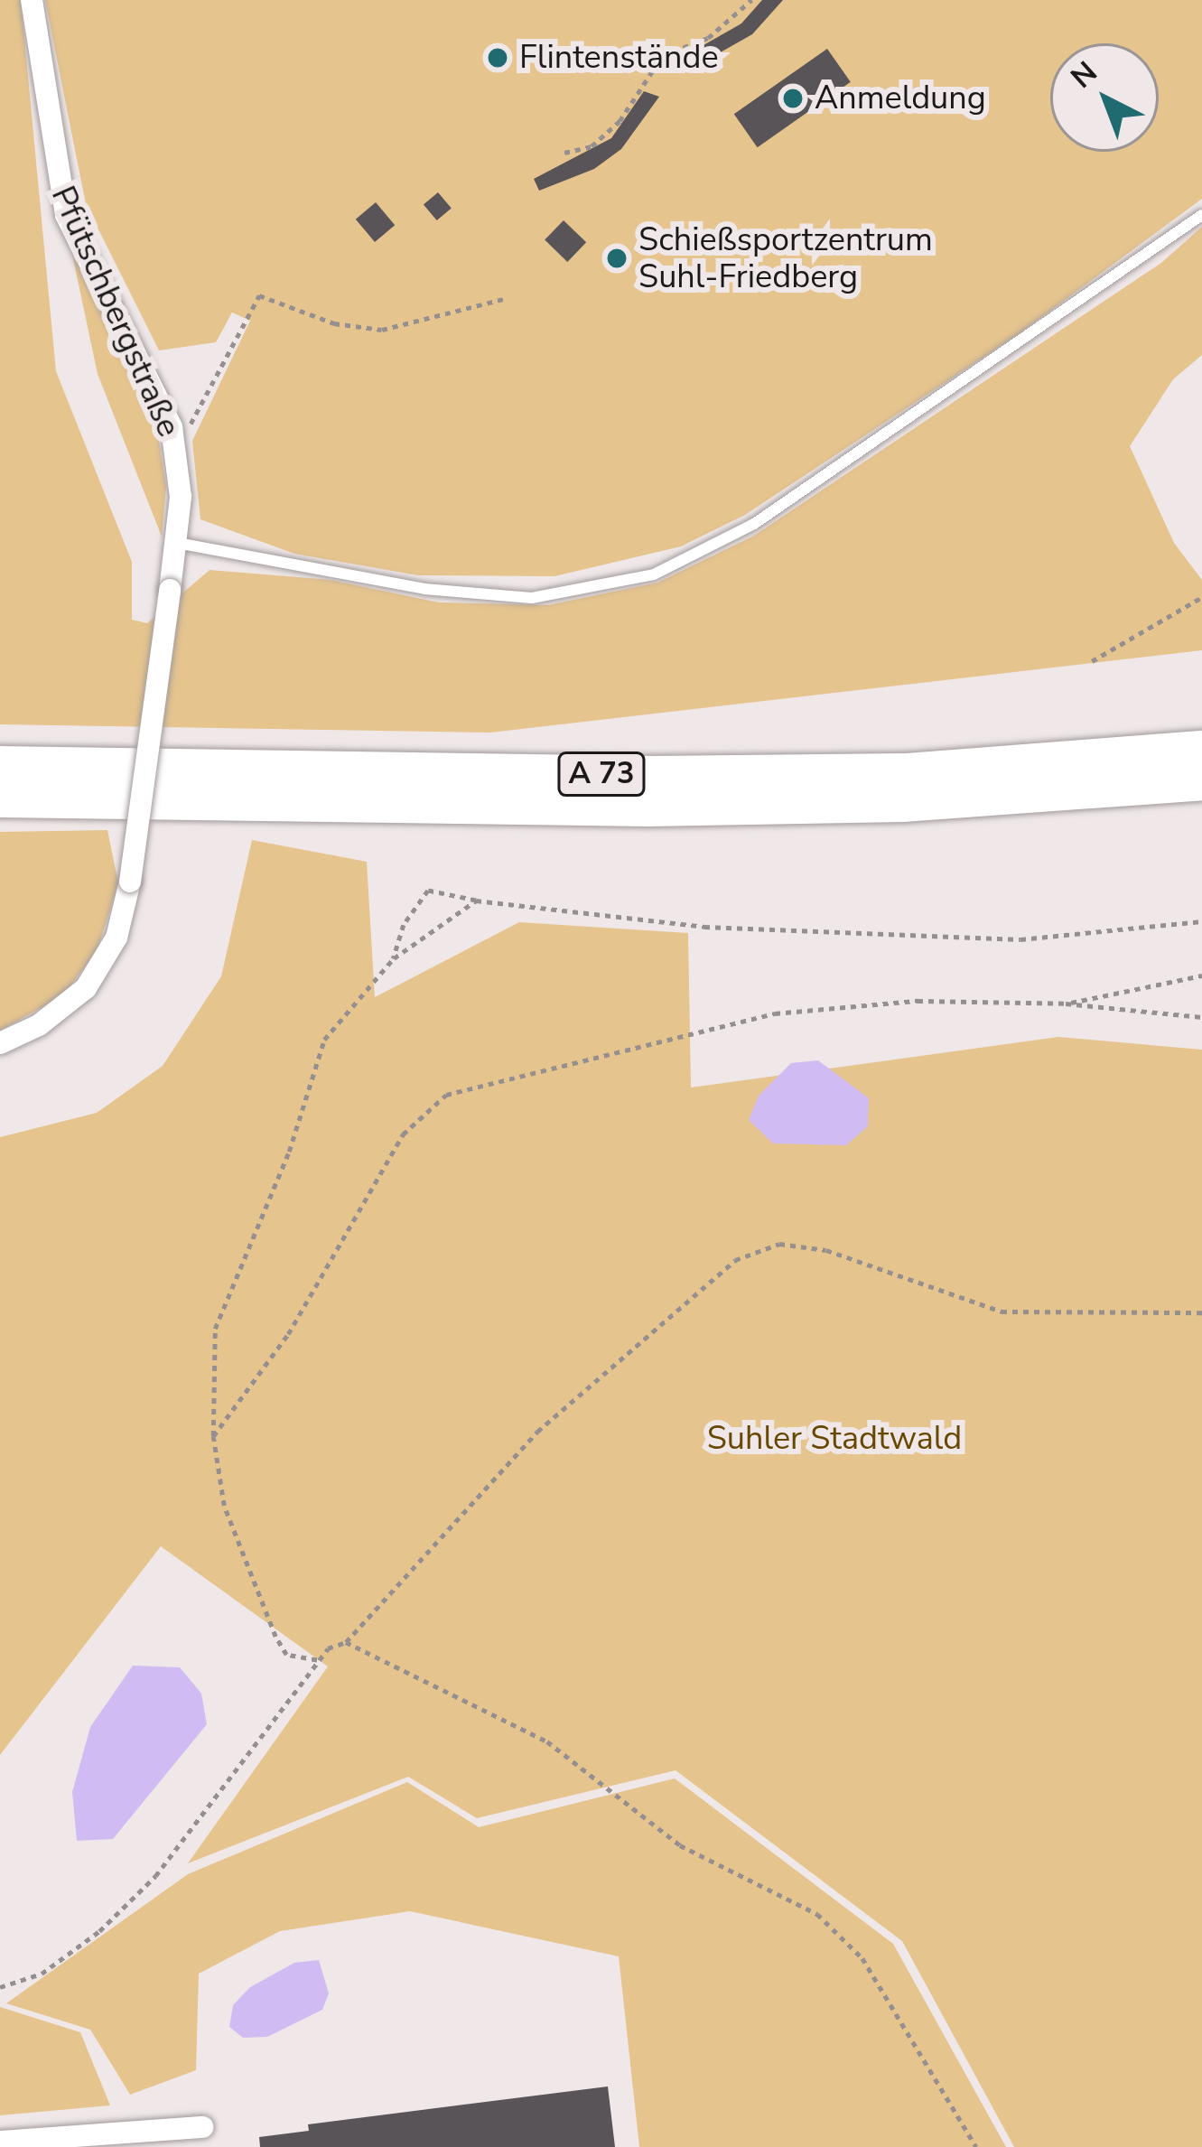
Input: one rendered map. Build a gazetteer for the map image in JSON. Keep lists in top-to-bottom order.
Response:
{
  "streets": {
    "highway": ["A 73"],
    "street": ["Pfütschbergstraße"]
  },
  "parks": ["Suhler Stadtwald"],
  "places": ["Flintenstände", "Anmeldung", "Schießsportzentrum Suhl-Friedberg"],
  "north": "top left"
}
